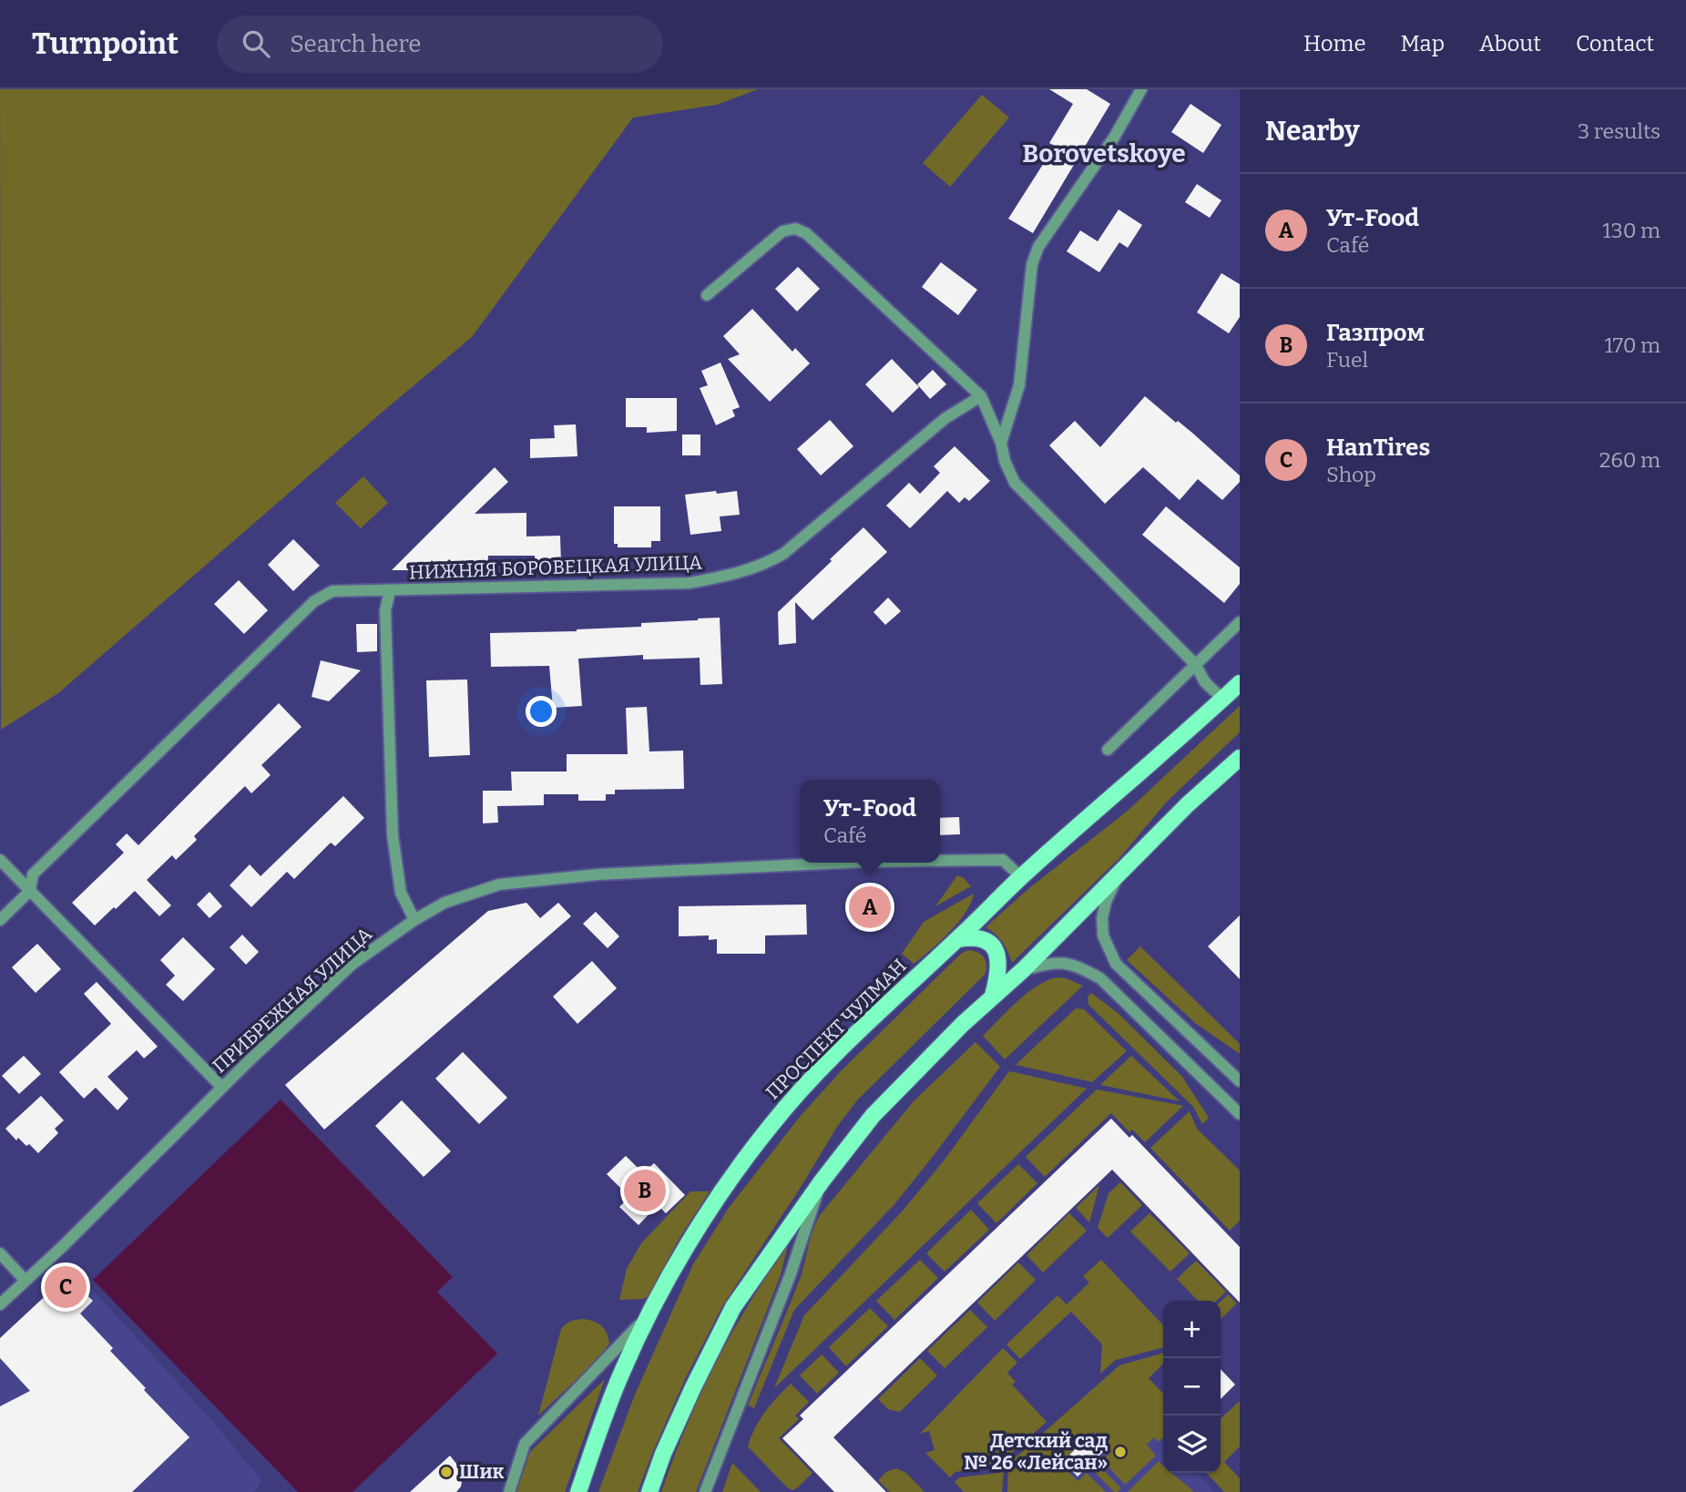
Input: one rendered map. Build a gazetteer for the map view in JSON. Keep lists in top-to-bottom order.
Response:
{
  "streets": {
    "main road": ["ПРОСПЕКТ ЧУЛМАН"],
    "street": ["НИЖНЯЯ БОРОВЕЦКАЯ УЛИЦА", "ПРИБРЕЖНАЯ УЛИЦА"]
  },
  "crossings": [
    ["ПРИБРЕЖНАЯ УЛИЦА", "ПРОСПЕКТ ЧУЛМАН"]
  ],
  "districts": ["Borovetskoye"],
  "places": ["Детский сад № 26 «Лейсан»", "Шик"],
  "page": {
    "header": "Turnpoint",
    "search": "Search here",
    "nav": [
      "Home",
      "Map",
      "About",
      "Contact"
    ],
    "heading": ["Nearby", "3 results"],
    "list": [
      {
        "mark": "A",
        "name": "Ут-Food",
        "note": "Café",
        "value": "130 m"
      },
      {
        "mark": "B",
        "name": "Газпром",
        "note": "Fuel",
        "value": "170 m"
      },
      {
        "mark": "C",
        "name": "HanTires",
        "note": "Shop",
        "value": "260 m"
      }
    ],
    "popup": ["Ут-Food", "Café"],
    "pins": ["A", "B", "C"],
    "map_buttons": ["+", "−"]
  }
}
